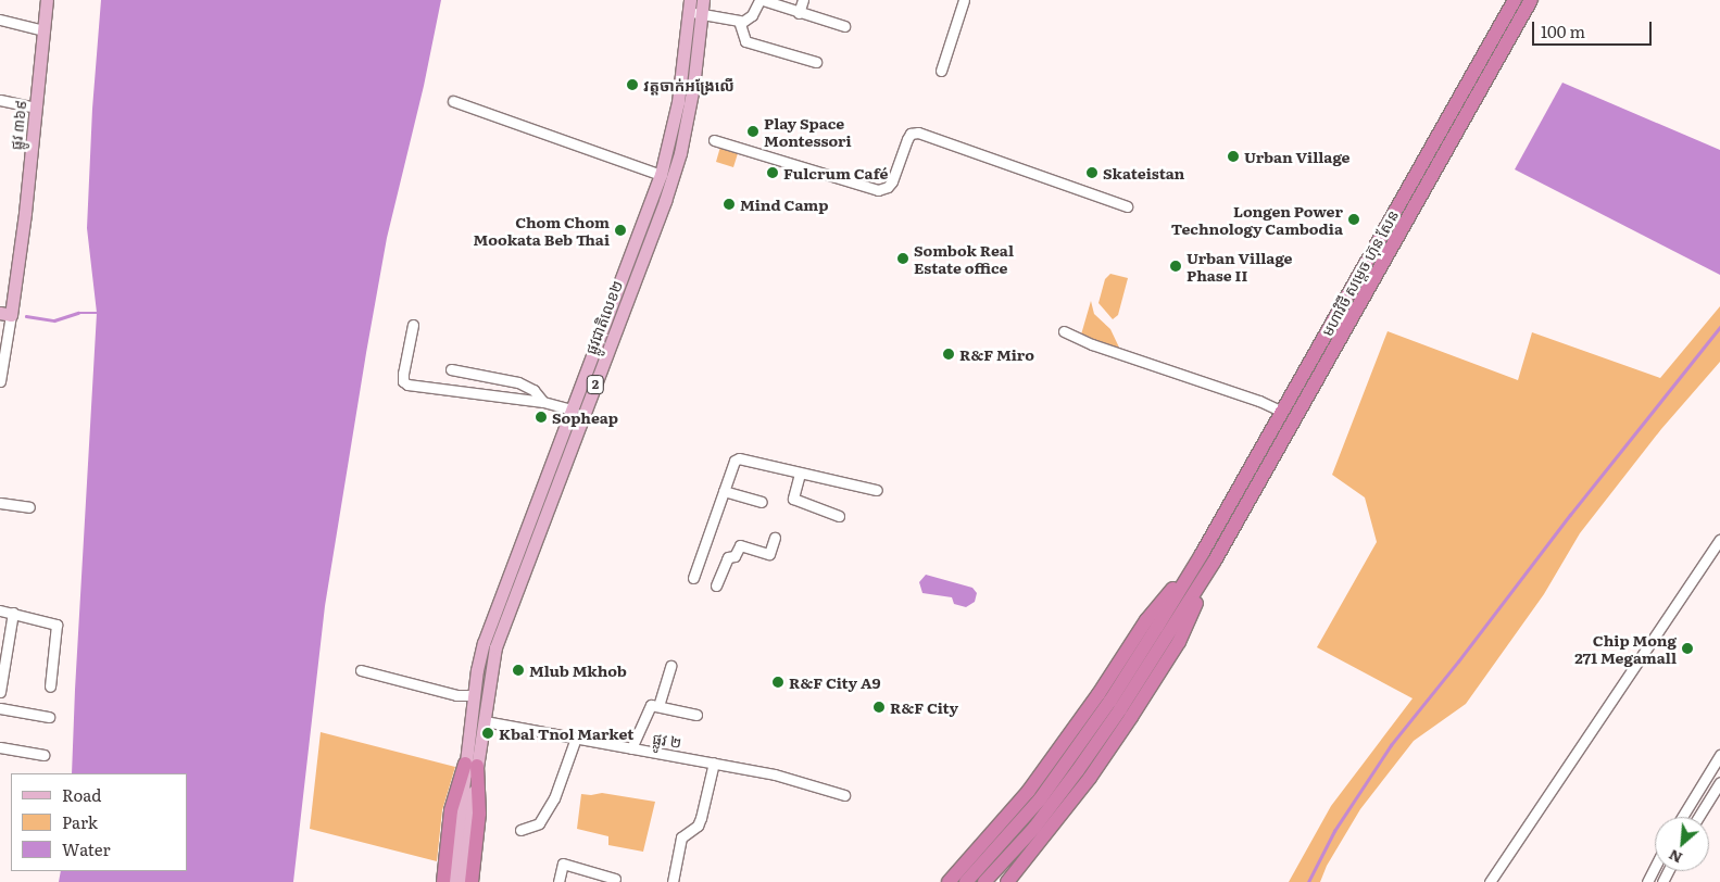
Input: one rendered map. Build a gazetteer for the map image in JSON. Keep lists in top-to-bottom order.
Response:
{
  "streets": {
    "highway": ["មហាវិថី សម្តេច ហ៊ុន សែន"],
    "main road": ["ផ្លូវ ៣៦៩", "ផ្លូវជាតិលេខ២", "2"],
    "street": ["ផ្លូវ ២"]
  },
  "crossings": [
    ["ផ្លូវជាតិលេខ២", "2"],
    ["ផ្លូវជាតិលេខ២", "ផ្លូវ ២"]
  ],
  "places": [
    "វត្តចាក់អង្រែលើ",
    "Play Space Montessori",
    "Urban Village",
    "Fulcrum Café",
    "Skateistan",
    "Mind Camp",
    "Longen Power Technology Cambodia",
    "Chom Chom Mookata Beb Thai",
    "Sombok Real Estate office",
    "Urban Village Phase II",
    "R&F Miro",
    "Sopheap",
    "Chip Mong 271 Megamall",
    "Mlub Mkhob",
    "R&F City A9",
    "R&F City",
    "Kbal Tnol Market"
  ],
  "legend": ["Road", "Park", "Water"],
  "scale_bar": "100 m",
  "north": "bottom left"
}
